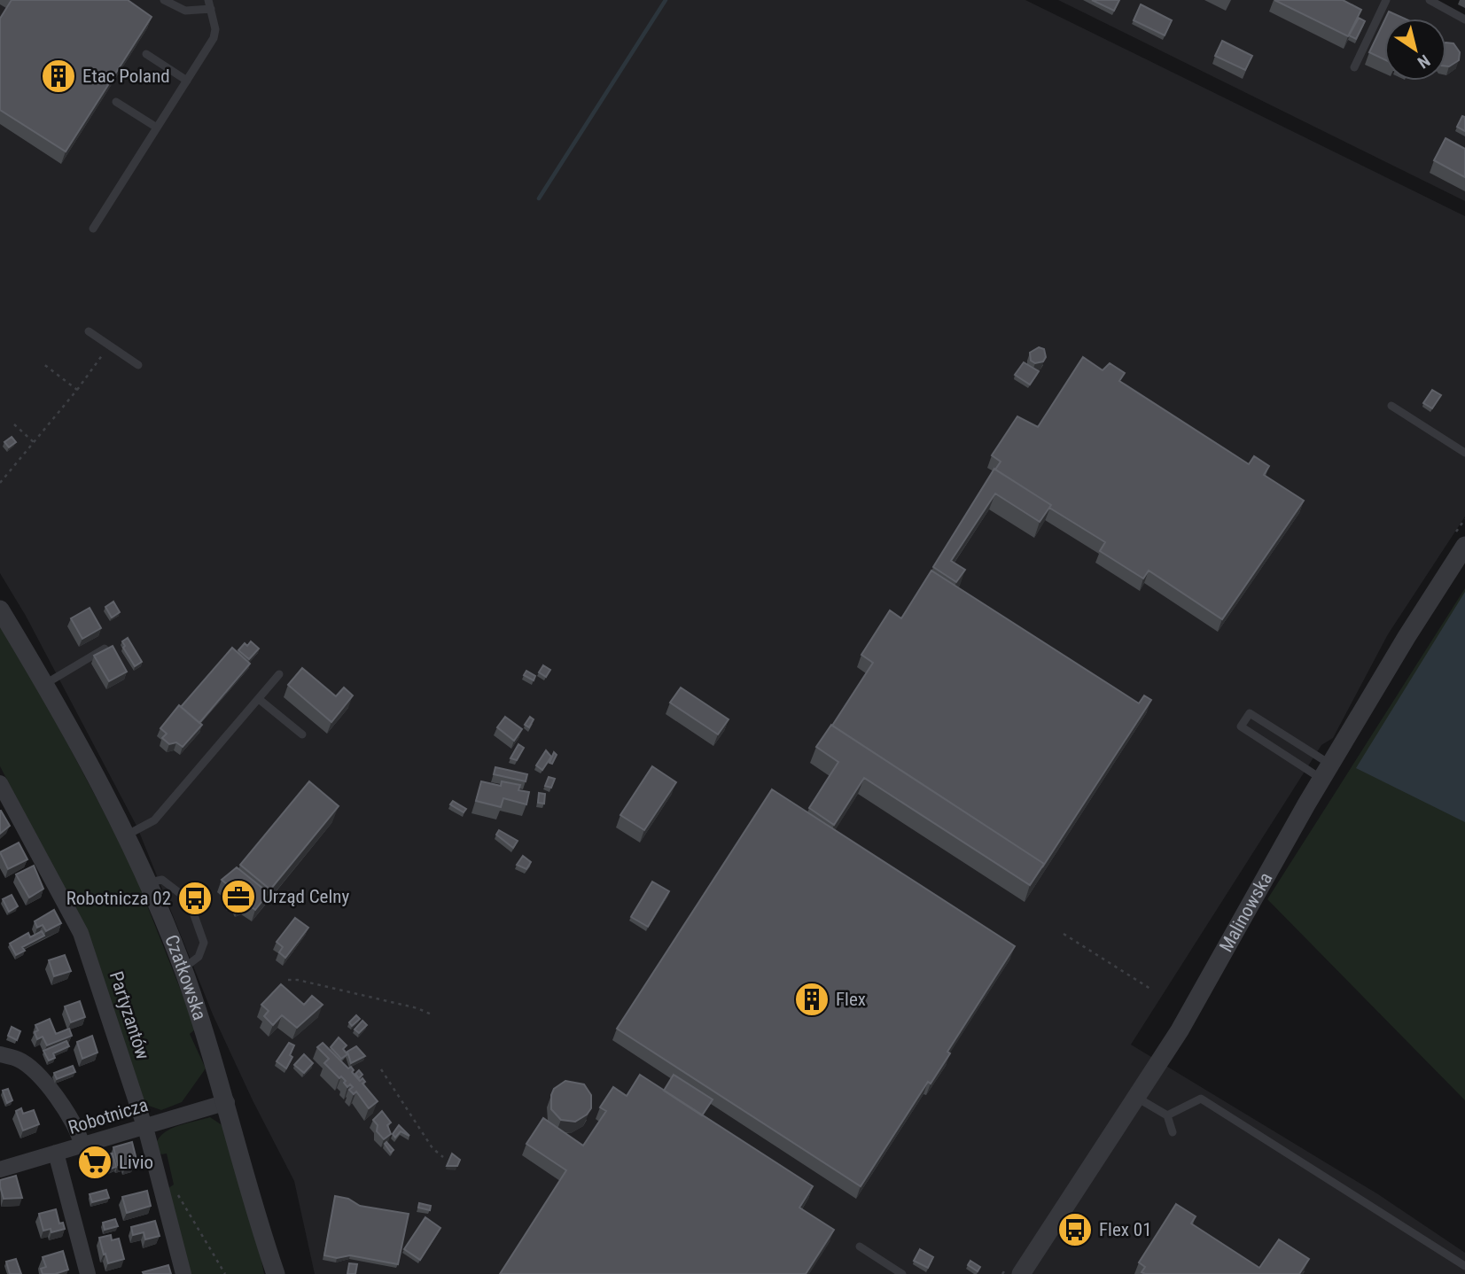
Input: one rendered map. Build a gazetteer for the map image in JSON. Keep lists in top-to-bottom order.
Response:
{
  "streets": {
    "street": [
      "Malinowska",
      "Czatkowska",
      "Partyzantów",
      "Robotnicza"
    ]
  },
  "crossings": [
    ["Czatkowska", "Robotnicza"],
    ["Partyzantów", "Robotnicza"]
  ],
  "places": {
    "building": ["Etac Poland", "Flex"],
    "office": ["Urząd Celny"],
    "bus stop": ["Robotnicza 02", "Flex 01"],
    "supermarket": ["Livio"]
  },
  "north": "bottom right"
}
